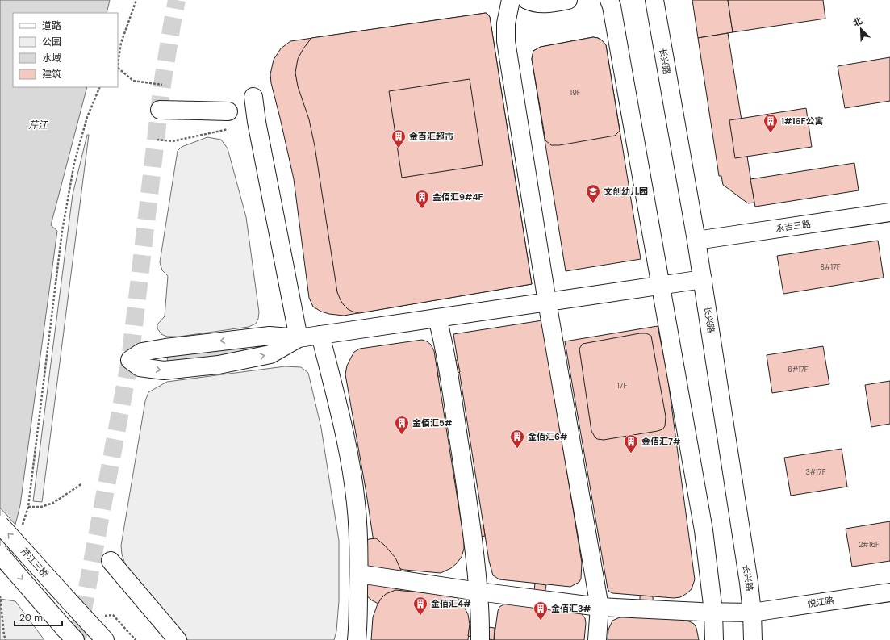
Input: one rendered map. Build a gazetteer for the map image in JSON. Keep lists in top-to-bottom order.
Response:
{
  "streets": {
    "main road": [
      "长兴路",
      "永吉三路",
      "芹江三桥",
      "悦江路"
    ]
  },
  "crossings": [
    ["长兴路", "永吉三路"],
    ["长兴路", "悦江路"]
  ],
  "water": ["芹江"],
  "places": {
    "building": [
      "1#16F公寓",
      "金百汇超市",
      "金佰汇9#4F",
      "金佰汇5#",
      "金佰汇6#",
      "金佰汇7#",
      "金佰汇4#",
      "金佰汇3#"
    ],
    "school or university": ["文创幼儿园"]
  },
  "house_numbers": [
    "19F",
    "8#17F",
    "6#17F",
    "17F",
    "3#17F",
    "2#16F"
  ],
  "legend": [
    "道路",
    "公园",
    "水域",
    "建筑"
  ],
  "scale_bar": "20 m",
  "north": "top left"
}
